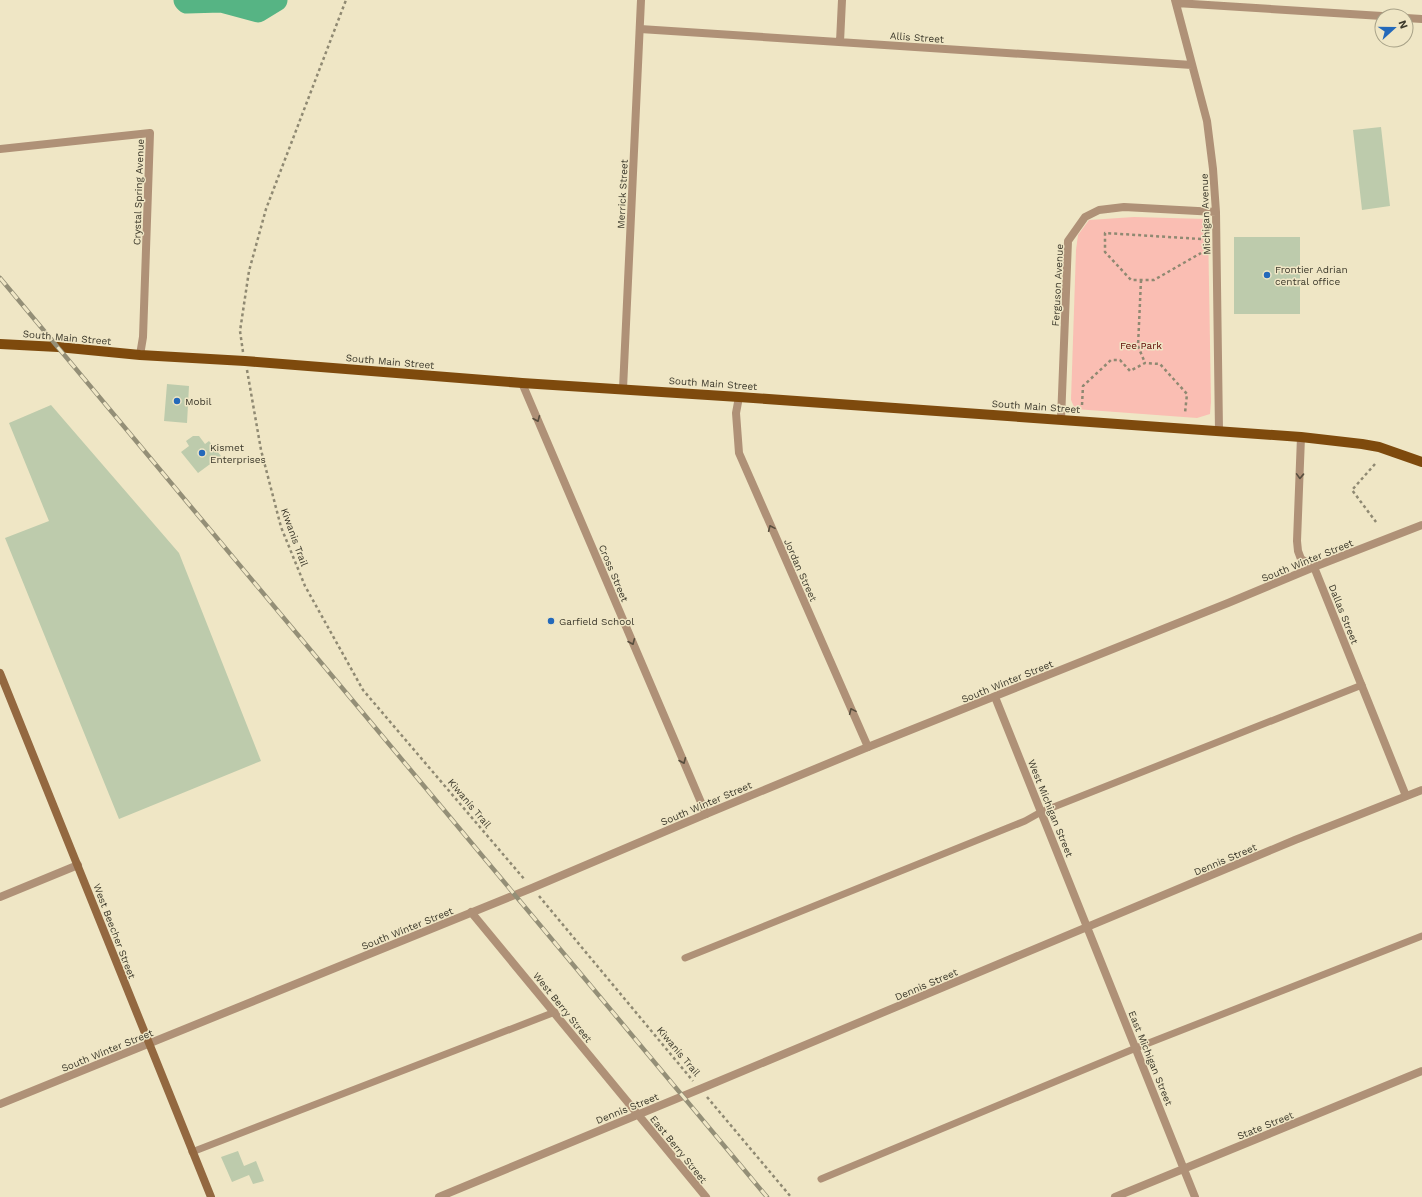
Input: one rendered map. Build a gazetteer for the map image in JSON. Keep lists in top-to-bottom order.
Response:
{
  "streets": {
    "main road": ["South Main Street", "West Beecher Street"],
    "street": [
      "Allis Street",
      "Crystal Spring Avenue",
      "Merrick Street",
      "Michigan Avenue",
      "Ferguson Avenue",
      "South Winter Street",
      "Jordan Street",
      "Cross Street",
      "Dallas Street",
      "West Michigan Street",
      "Dennis Street",
      "West Berry Street",
      "East Michigan Street",
      "State Street",
      "East Berry Street"
    ],
    "path": ["Kiwanis Trail"]
  },
  "crossings": [
    ["Allis Street", "Merrick Street"],
    ["Allis Street", "Michigan Avenue"],
    ["Crystal Spring Avenue", "South Main Street"],
    ["Merrick Street", "South Main Street"],
    ["Michigan Avenue", "Ferguson Avenue"],
    ["Michigan Avenue", "South Main Street"],
    ["Ferguson Avenue", "South Main Street"],
    ["South Main Street", "Kiwanis Trail"],
    ["South Main Street", "Jordan Street"],
    ["South Main Street", "Cross Street"],
    ["South Main Street", "Dallas Street"],
    ["Kiwanis Trail", "South Winter Street"],
    ["Kiwanis Trail", "Dennis Street"],
    ["South Winter Street", "Jordan Street"],
    ["South Winter Street", "Cross Street"],
    ["South Winter Street", "Dallas Street"],
    ["South Winter Street", "West Michigan Street"],
    ["South Winter Street", "West Beecher Street"],
    ["South Winter Street", "West Berry Street"],
    ["Dallas Street", "Dennis Street"],
    ["West Michigan Street", "Dennis Street"],
    ["West Michigan Street", "East Michigan Street"],
    ["Dennis Street", "West Berry Street"],
    ["Dennis Street", "East Michigan Street"],
    ["Dennis Street", "East Berry Street"],
    ["West Berry Street", "East Berry Street"],
    ["East Michigan Street", "State Street"]
  ],
  "one_way": ["Jordan Street", "Cross Street"],
  "parks": ["Fee Park"],
  "places": [
    "Frontier Adrian central office",
    "Mobil",
    "Kismet Enterprises",
    "Garfield School"
  ],
  "north": "right"
}
